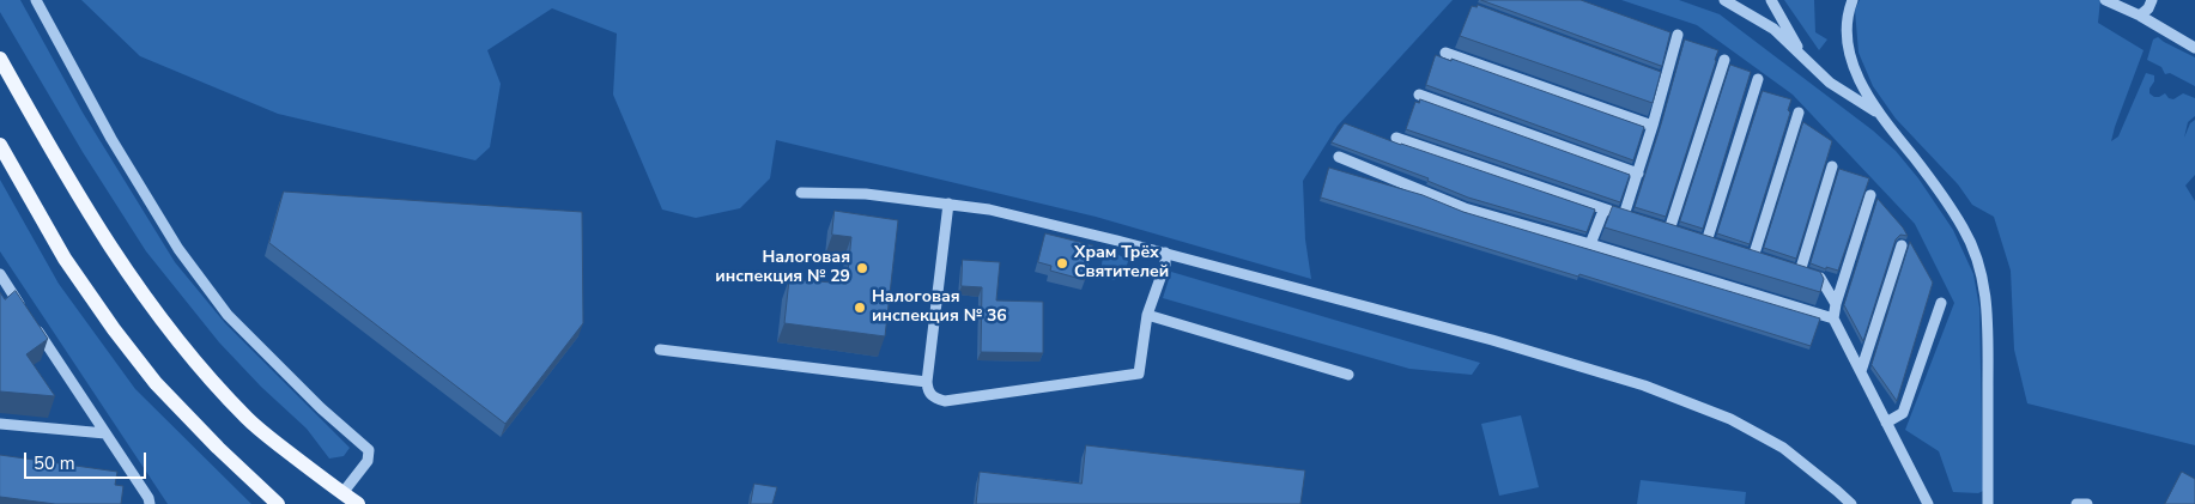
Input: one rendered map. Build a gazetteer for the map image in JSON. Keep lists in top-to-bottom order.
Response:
{
  "places": ["Храм Трёх Святителей", "Налоговая инспекция № 29", "Налоговая инспекция № 36"],
  "scale_bar": "50 m"
}
